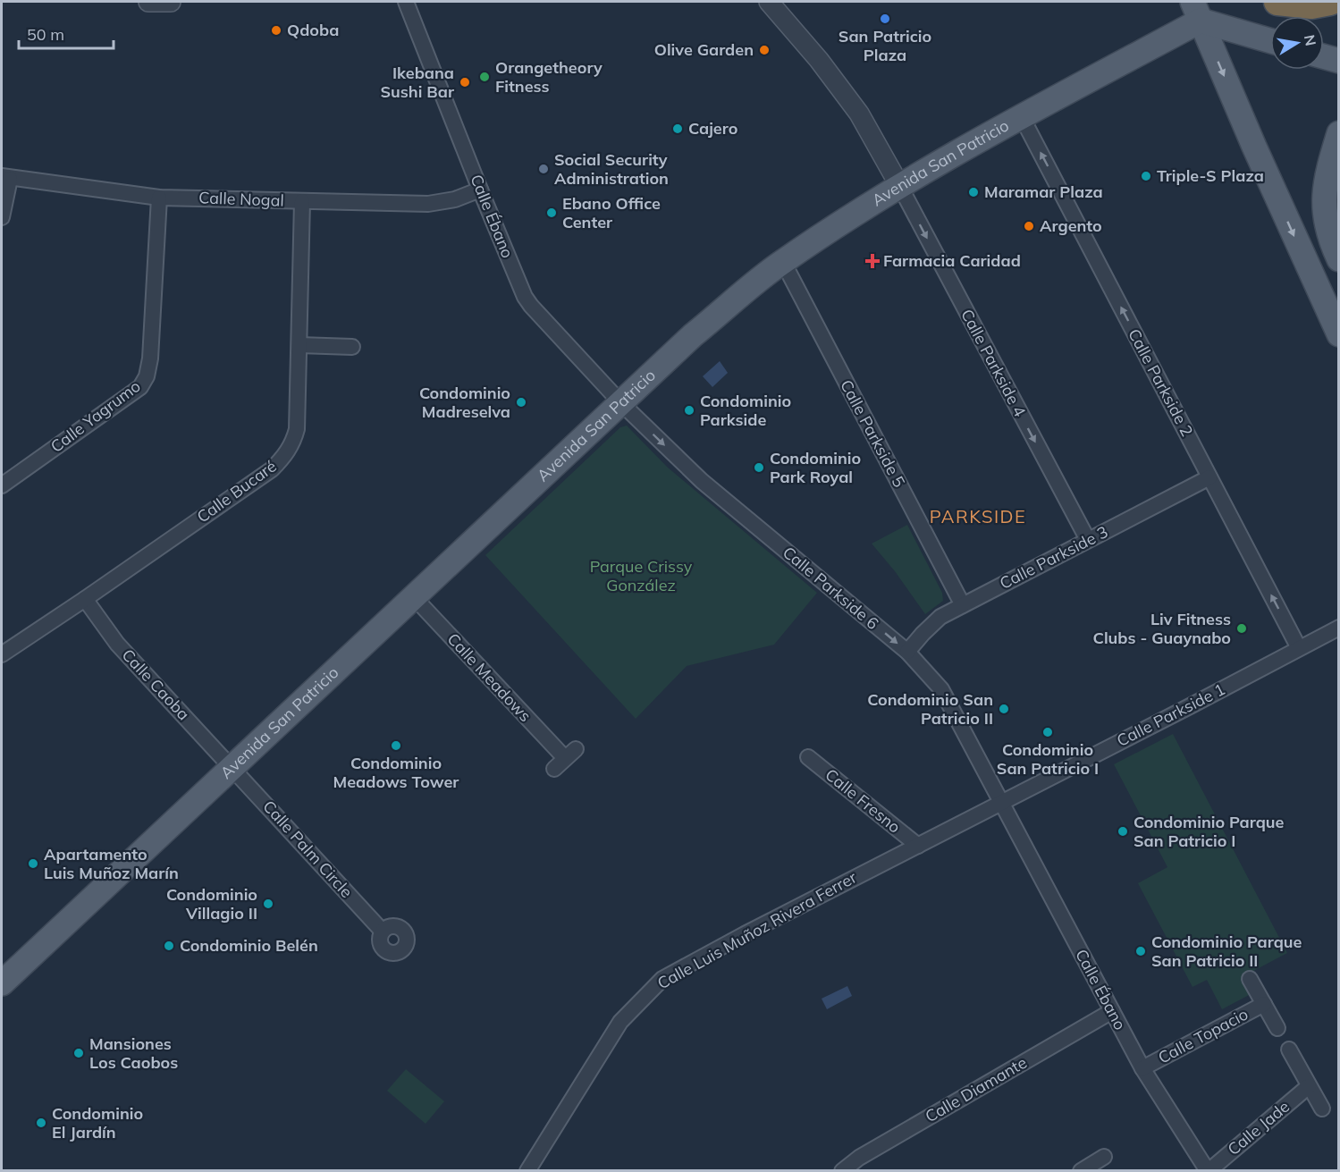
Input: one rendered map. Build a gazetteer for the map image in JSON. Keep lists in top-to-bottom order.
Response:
{
  "streets": {
    "main road": ["Avenida San Patricio"],
    "street": [
      "Calle Nogal",
      "Calle Ébano",
      "Calle Parkside 4",
      "Calle Parkside 2",
      "Calle Yagrumo",
      "Calle Parkside 5",
      "Calle Bucaré",
      "Calle Parkside 3",
      "Calle Parkside 6",
      "Calle Meadows",
      "Calle Caoba",
      "Calle Parkside 1",
      "Calle Fresno",
      "Calle Palm Circle",
      "Calle Luis Muñoz Rivera Ferrer",
      "Calle Topacio",
      "Calle Diamante",
      "Calle Jade"
    ]
  },
  "crossings": [
    ["Avenida San Patricio", "Calle Ébano"],
    ["Avenida San Patricio", "Calle Parkside 4"],
    ["Avenida San Patricio", "Calle Parkside 2"],
    ["Avenida San Patricio", "Calle Parkside 5"],
    ["Avenida San Patricio", "Calle Parkside 6"],
    ["Avenida San Patricio", "Calle Meadows"],
    ["Avenida San Patricio", "Calle Caoba"],
    ["Avenida San Patricio", "Calle Palm Circle"],
    ["Calle Nogal", "Calle Ébano"],
    ["Calle Nogal", "Calle Yagrumo"],
    ["Calle Nogal", "Calle Bucaré"],
    ["Calle Ébano", "Calle Parkside 6"],
    ["Calle Ébano", "Calle Parkside 1"],
    ["Calle Ébano", "Calle Luis Muñoz Rivera Ferrer"],
    ["Calle Ébano", "Calle Topacio"],
    ["Calle Ébano", "Calle Diamante"],
    ["Calle Ébano", "Calle Jade"],
    ["Calle Parkside 4", "Calle Parkside 3"],
    ["Calle Parkside 2", "Calle Parkside 3"],
    ["Calle Parkside 2", "Calle Parkside 1"],
    ["Calle Parkside 5", "Calle Parkside 3"],
    ["Calle Bucaré", "Calle Caoba"],
    ["Calle Parkside 3", "Calle Parkside 6"],
    ["Calle Parkside 6", "Calle Parkside 1"],
    ["Calle Parkside 6", "Calle Luis Muñoz Rivera Ferrer"],
    ["Calle Caoba", "Calle Palm Circle"],
    ["Calle Parkside 1", "Calle Luis Muñoz Rivera Ferrer"],
    ["Calle Fresno", "Calle Luis Muñoz Rivera Ferrer"]
  ],
  "one_way": ["Calle Parkside 4", "Calle Parkside 2", "Calle Parkside 6"],
  "districts": ["PARKSIDE"],
  "parks": ["Parque Crissy González"],
  "places": {
    "other": [
      "San Patricio Plaza",
      "Qdoba",
      "Olive Garden",
      "Orangetheory Fitness",
      "Ikebana Sushi Bar",
      "Cajero",
      "Social Security Administration",
      "Triple-S Plaza",
      "Maramar Plaza",
      "Ebano Office Center",
      "Argento",
      "Condominio Madreselva",
      "Condominio Parkside",
      "Condominio Park Royal",
      "Liv Fitness Clubs - Guaynabo",
      "Condominio San Patricio II",
      "Condominio San Patricio I",
      "Condominio Meadows Tower",
      "Condominio Parque San Patricio I",
      "Apartamento Luis Muñoz Marín",
      "Condominio Villagio II",
      "Condominio Belén",
      "Condominio Parque San Patricio II",
      "Mansiones Los Caobos",
      "Condominio El Jardín"
    ],
    "health": ["Farmacia Caridad"]
  },
  "scale_bar": "50 m",
  "north": "right"
}
